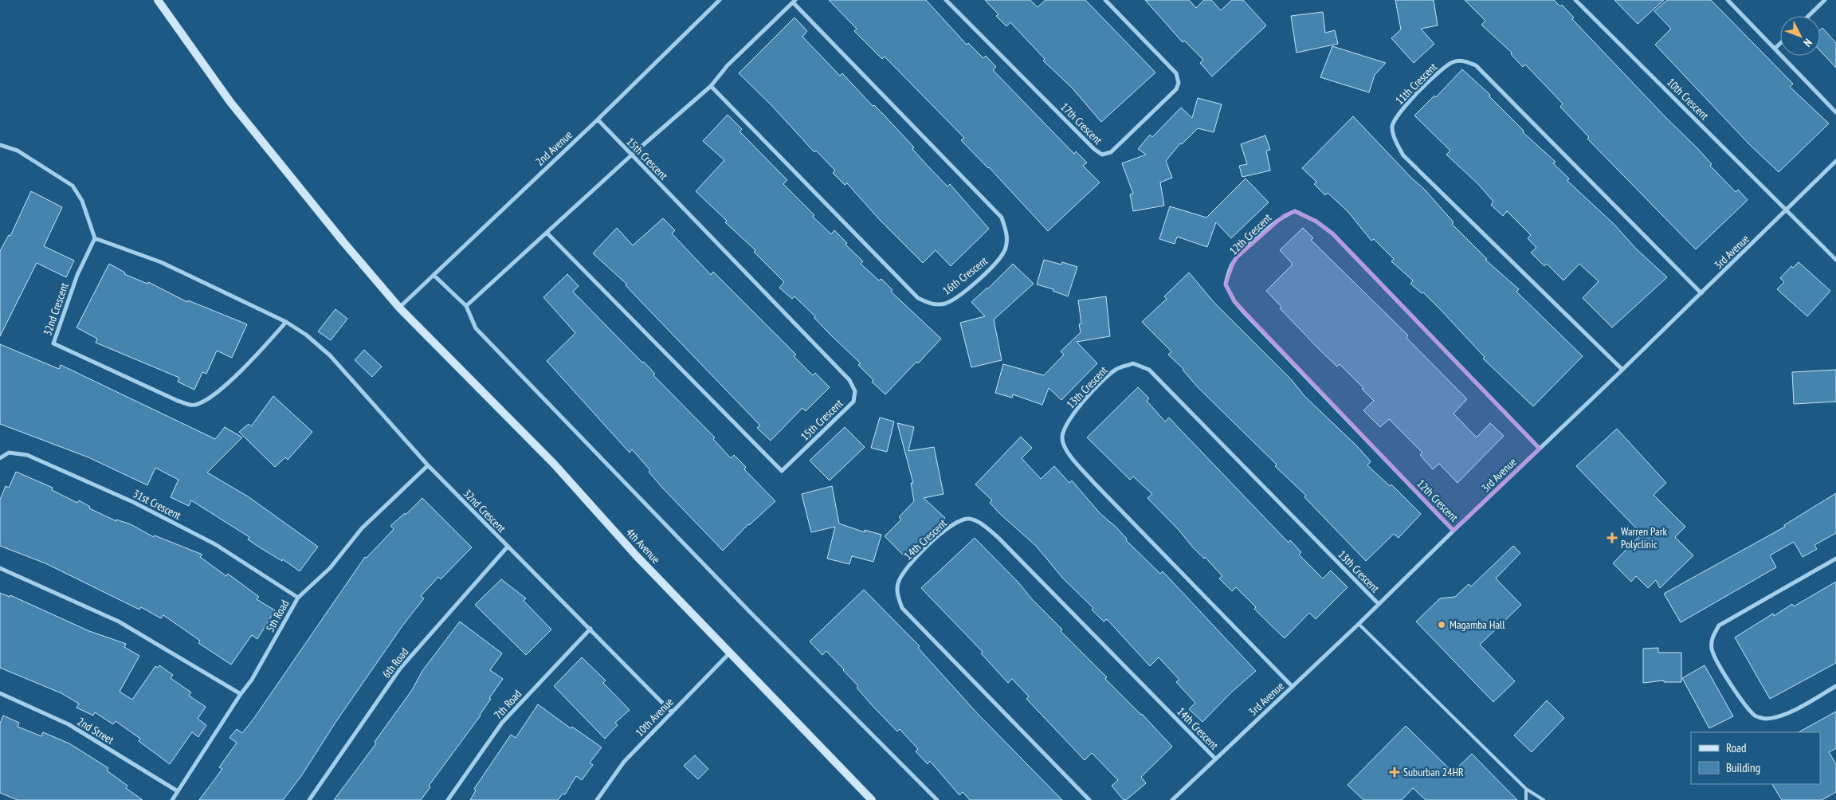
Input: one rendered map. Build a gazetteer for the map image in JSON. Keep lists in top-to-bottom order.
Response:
{
  "streets": {
    "street": [
      "11th Crescent",
      "10th Crescent",
      "17th Crescent",
      "2nd Avenue",
      "15th Crescent",
      "12th Crescent",
      "3rd Avenue",
      "16th Crescent",
      "32nd Crescent",
      "13th Crescent",
      "31st Crescent",
      "14th Crescent",
      "4th Avenue",
      "5th Road",
      "6th Road",
      "7th Road",
      "10th Avenue",
      "2nd Street"
    ]
  },
  "crossings": [
    ["11th Crescent", "3rd Avenue"],
    ["10th Crescent", "3rd Avenue"],
    ["2nd Avenue", "15th Crescent"],
    ["2nd Avenue", "4th Avenue"],
    ["12th Crescent", "3rd Avenue"],
    ["3rd Avenue", "13th Crescent"],
    ["3rd Avenue", "14th Crescent"],
    ["32nd Crescent", "5th Road"],
    ["32nd Crescent", "6th Road"],
    ["32nd Crescent", "7th Road"],
    ["32nd Crescent", "10th Avenue"],
    ["31st Crescent", "5th Road"],
    ["4th Avenue", "10th Avenue"],
    ["5th Road", "2nd Street"]
  ],
  "places": {
    "health": ["Warren Park Polyclinic", "Suburban 24HR"],
    "other": ["Magamba Hall"]
  },
  "legend": ["Road", "Building"],
  "north": "bottom right"
}
